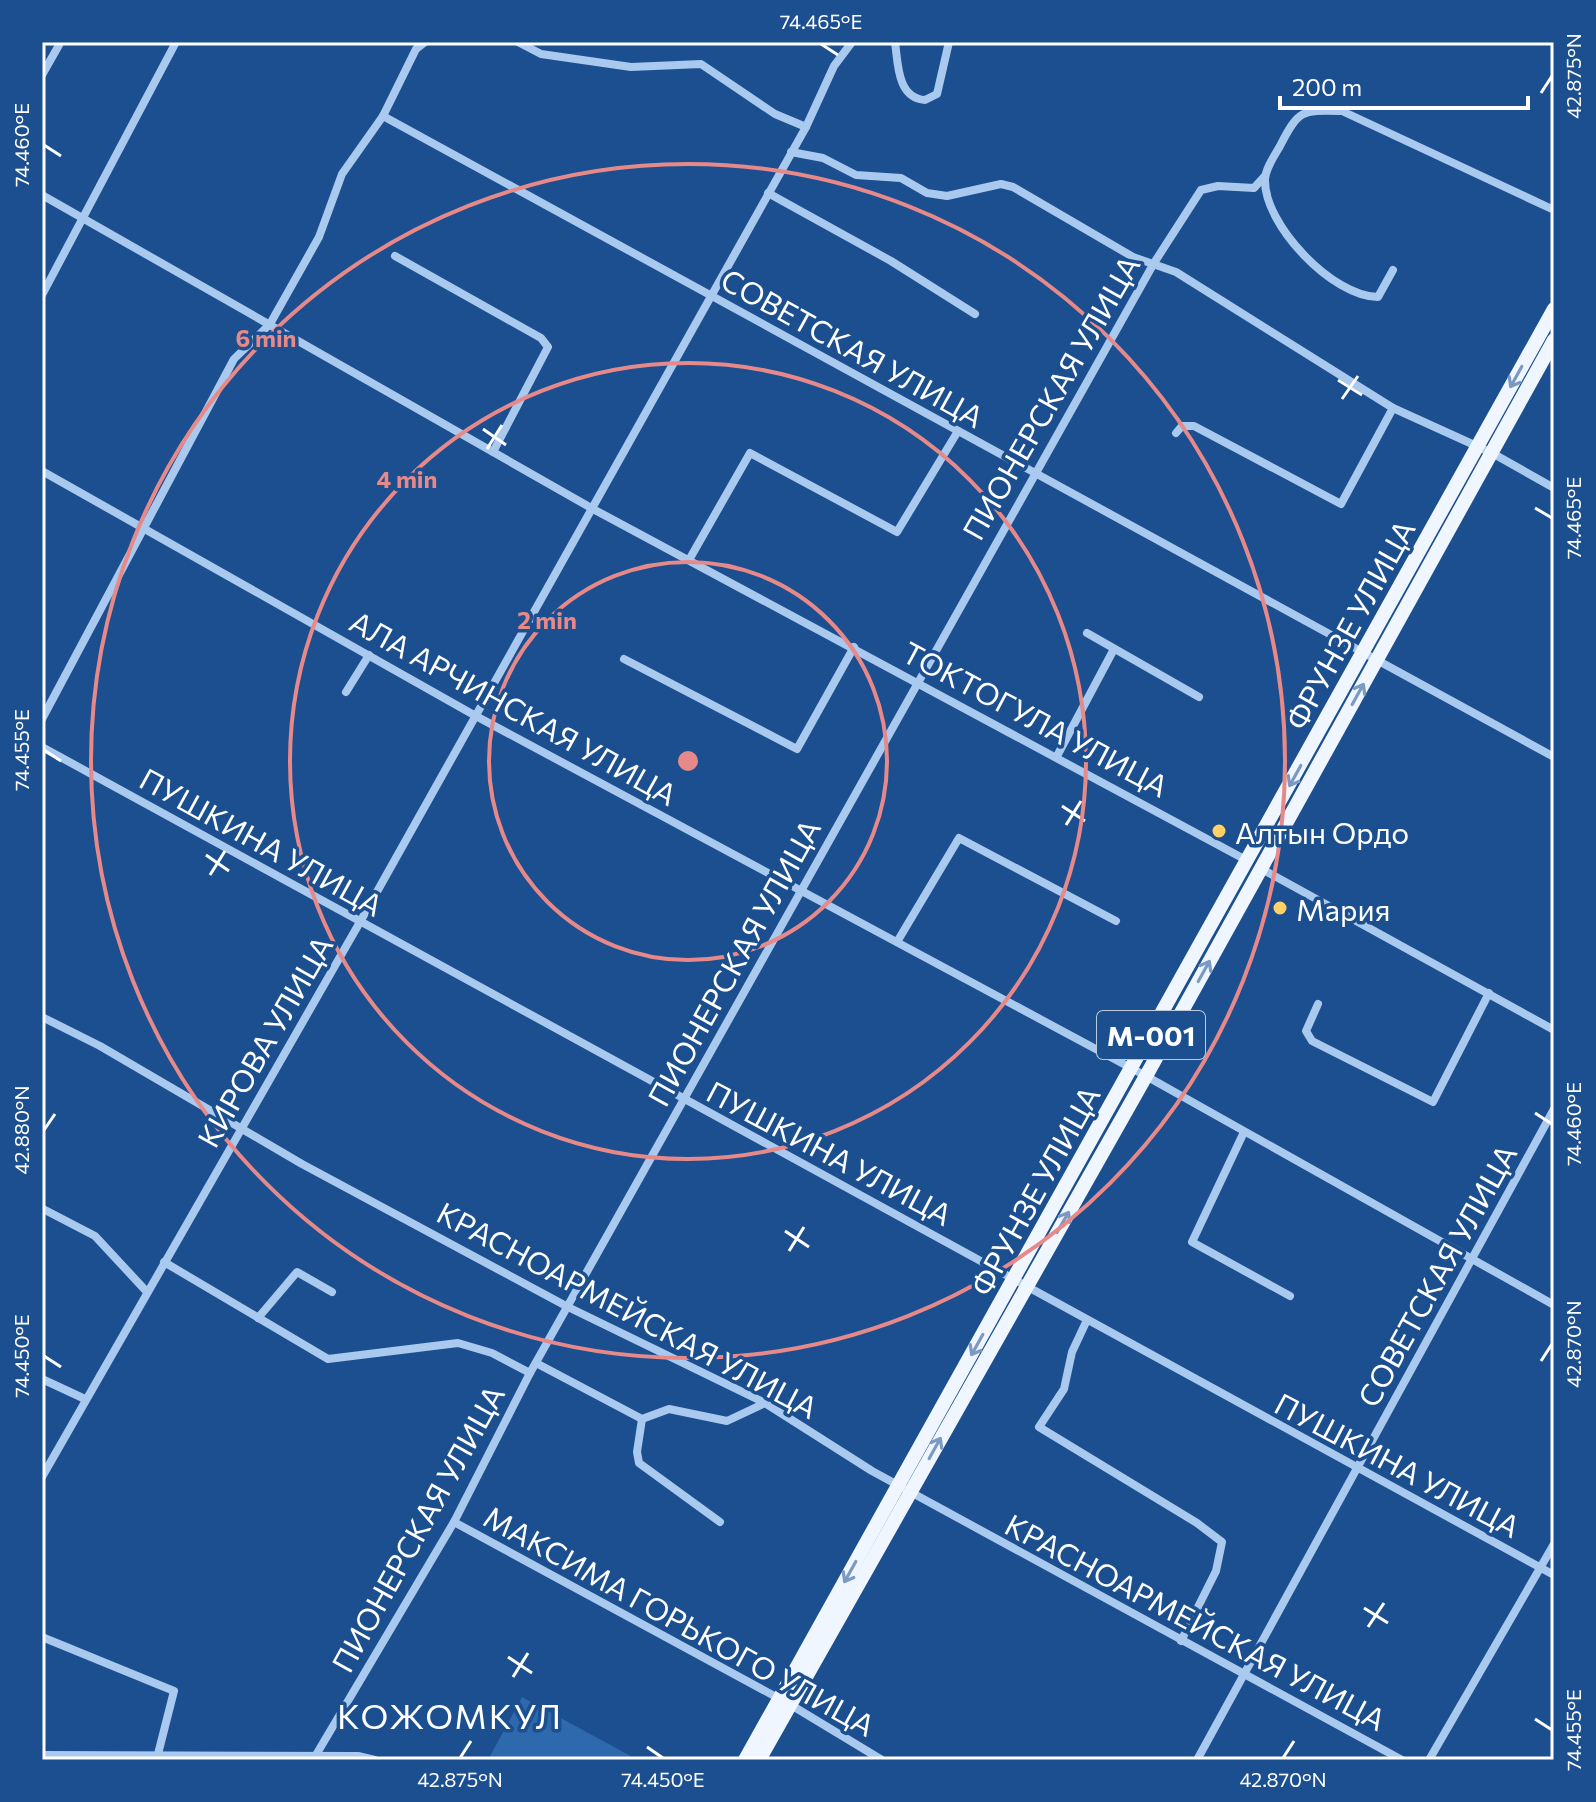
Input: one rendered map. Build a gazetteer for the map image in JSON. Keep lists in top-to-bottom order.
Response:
{
  "streets": {
    "main road": ["ФРУНЗЕ УЛИЦА", "M-001"],
    "street": [
      "СОВЕТСКАЯ УЛИЦА",
      "ПИОНЕРСКАЯ УЛИЦА",
      "АЛА АРЧИНСКАЯ УЛИЦА",
      "ТОКТОГУЛА УЛИЦА",
      "ПУШКИНА УЛИЦА",
      "КИРОВА УЛИЦА",
      "КРАСНОАРМЕЙСКАЯ УЛИЦА",
      "МАКСИМА ГОРЬКОГО УЛИЦА"
    ]
  },
  "crossings": [
    ["СОВЕТСКАЯ УЛИЦА", "ПИОНЕРСКАЯ УЛИЦА"],
    ["СОВЕТСКАЯ УЛИЦА", "ФРУНЗЕ УЛИЦА"],
    ["СОВЕТСКАЯ УЛИЦА", "АЛА АРЧИНСКАЯ УЛИЦА"],
    ["СОВЕТСКАЯ УЛИЦА", "ПУШКИНА УЛИЦА"],
    ["СОВЕТСКАЯ УЛИЦА", "КИРОВА УЛИЦА"],
    ["СОВЕТСКАЯ УЛИЦА", "КРАСНОАРМЕЙСКАЯ УЛИЦА"],
    ["ПИОНЕРСКАЯ УЛИЦА", "АЛА АРЧИНСКАЯ УЛИЦА"],
    ["ПИОНЕРСКАЯ УЛИЦА", "ТОКТОГУЛА УЛИЦА"],
    ["ПИОНЕРСКАЯ УЛИЦА", "ПУШКИНА УЛИЦА"],
    ["ПИОНЕРСКАЯ УЛИЦА", "КРАСНОАРМЕЙСКАЯ УЛИЦА"],
    ["ПИОНЕРСКАЯ УЛИЦА", "МАКСИМА ГОРЬКОГО УЛИЦА"],
    ["ФРУНЗЕ УЛИЦА", "АЛА АРЧИНСКАЯ УЛИЦА"],
    ["ФРУНЗЕ УЛИЦА", "ТОКТОГУЛА УЛИЦА"],
    ["ФРУНЗЕ УЛИЦА", "ПУШКИНА УЛИЦА"],
    ["ФРУНЗЕ УЛИЦА", "КРАСНОАРМЕЙСКАЯ УЛИЦА"],
    ["ФРУНЗЕ УЛИЦА", "МАКСИМА ГОРЬКОГО УЛИЦА"],
    ["АЛА АРЧИНСКАЯ УЛИЦА", "КИРОВА УЛИЦА"],
    ["ТОКТОГУЛА УЛИЦА", "КИРОВА УЛИЦА"],
    ["ПУШКИНА УЛИЦА", "КИРОВА УЛИЦА"],
    ["КИРОВА УЛИЦА", "КРАСНОАРМЕЙСКАЯ УЛИЦА"]
  ],
  "districts": ["КОЖОМКУЛ"],
  "places": ["Алтын Ордо", "Мария"],
  "scale_bar": "200 m",
  "coordinates": [
    "74.465°E",
    "42.875°N",
    "74.460°E",
    "74.455°E",
    "42.880°N",
    "42.870°N",
    "74.450°E"
  ],
  "rings": ["6 min", "4 min", "2 min"]
}
